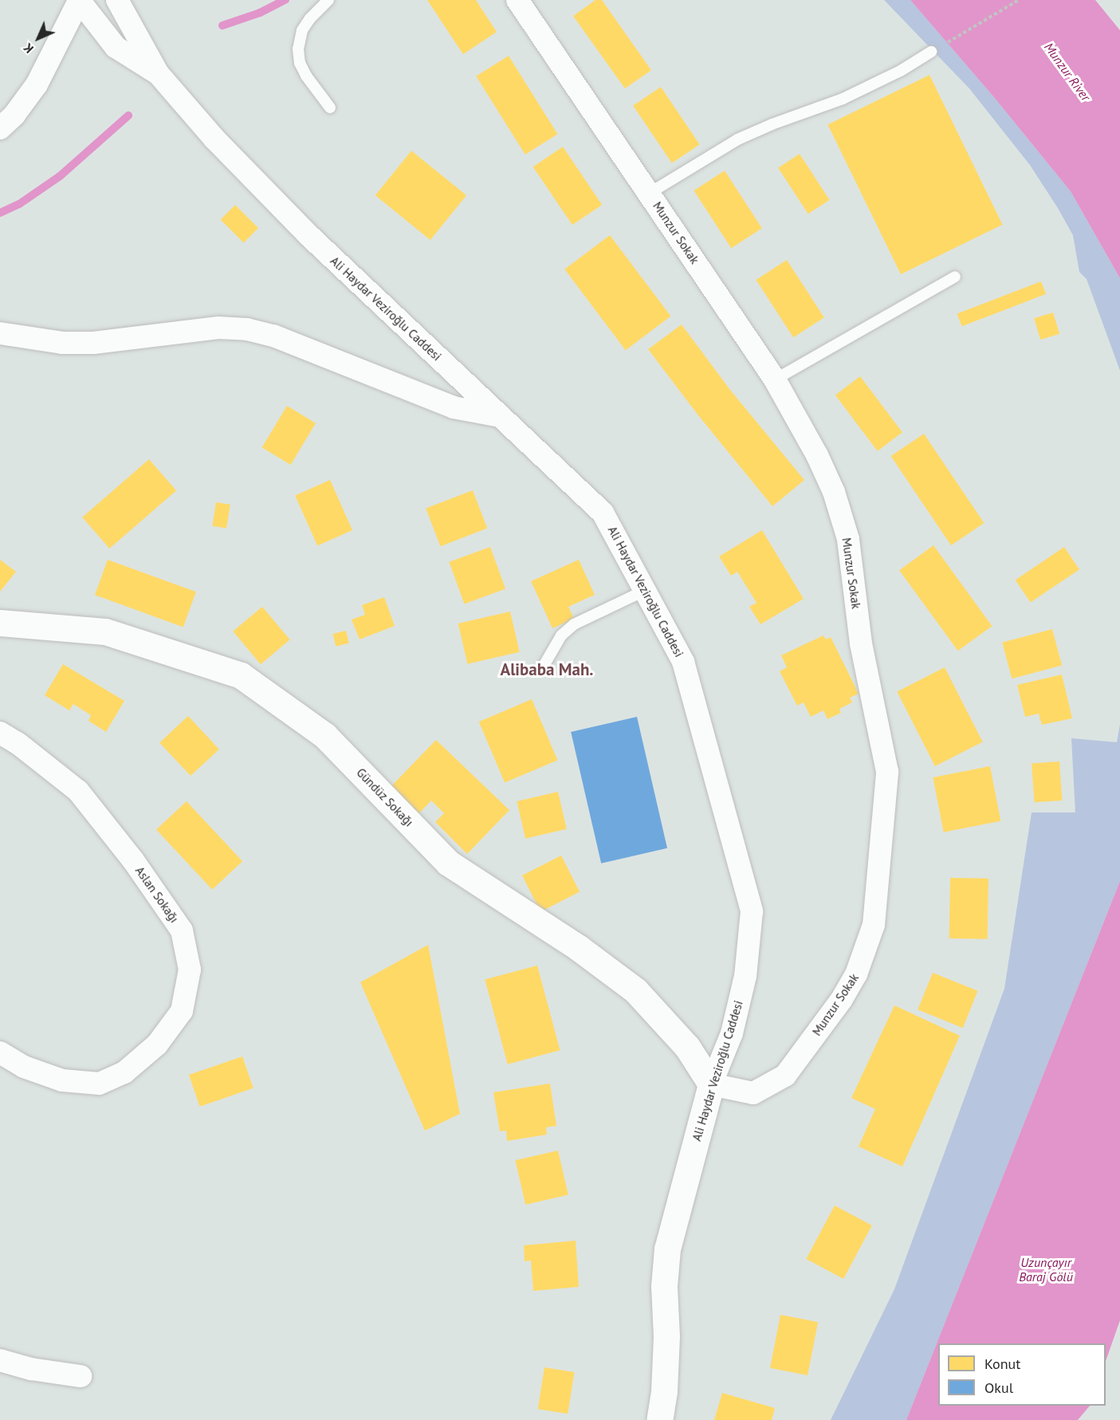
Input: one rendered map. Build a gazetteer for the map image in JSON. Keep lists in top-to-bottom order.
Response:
{
  "streets": {
    "main road": ["Ali Haydar Veziroğlu Caddesi", "Gündüz Sokağı"],
    "street": ["Munzur Sokak", "Aslan Sokağı"]
  },
  "crossings": [
    ["Munzur Sokak", "Ali Haydar Veziroğlu Caddesi"],
    ["Munzur Sokak", "Gündüz Sokağı"],
    ["Ali Haydar Veziroğlu Caddesi", "Gündüz Sokağı"]
  ],
  "districts": ["Alibaba Mah."],
  "water": ["Munzur River", "Uzunçayır Baraj Gölü"],
  "legend": ["Konut", "Okul"],
  "north": "bottom left"
}
